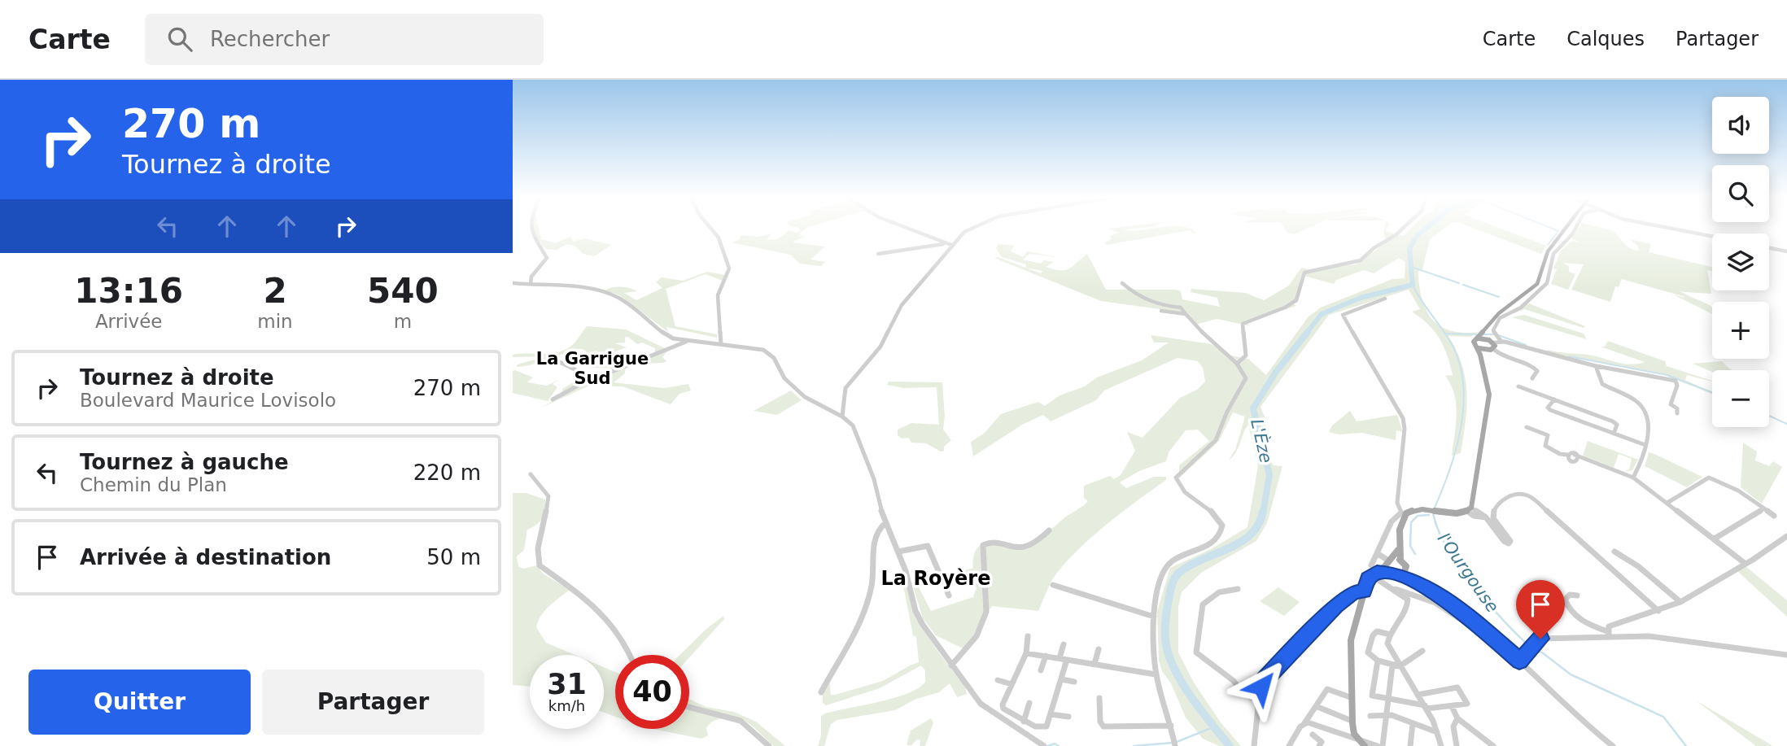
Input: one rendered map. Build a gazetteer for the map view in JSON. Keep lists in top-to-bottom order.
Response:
{
  "districts": ["La Garrigue Sud", "La Royère"],
  "water": ["L'Èze", "l'Ourgouse"],
  "page": {
    "header": "Carte",
    "search": "Rechercher",
    "nav": ["Carte", "Calques", "Partager"],
    "turn": ["270 m", "Tournez à droite"],
    "map_buttons": ["+", "−"],
    "eta": [
      "13:16",
      "Arrivée",
      "2",
      "min",
      "540",
      "m"
    ],
    "list": [
      {
        "name": "Tournez à droite",
        "note": "Boulevard Maurice Lovisolo",
        "value": "270 m"
      },
      {
        "name": "Tournez à gauche",
        "note": "Chemin du Plan",
        "value": "220 m"
      },
      {
        "name": "Arrivée à destination",
        "value": "50 m"
      }
    ],
    "speed": "31 km/h",
    "limit": "40",
    "buttons": ["Quitter", "Partager"]
  }
}
